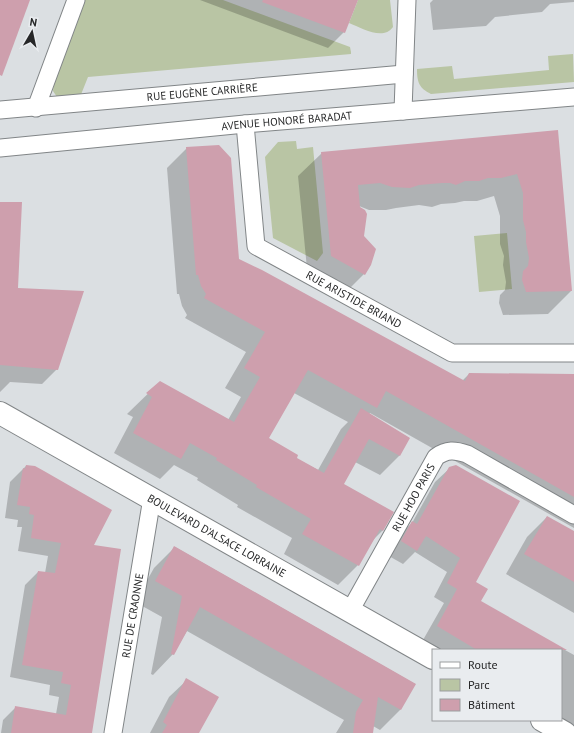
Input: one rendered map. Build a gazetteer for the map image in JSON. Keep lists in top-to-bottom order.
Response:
{
  "streets": {
    "main road": ["BOULEVARD D'ALSACE LORRAINE"],
    "street": [
      "RUE EUGÈNE CARRIÈRE",
      "AVENUE HONORÉ BARADAT",
      "RUE ARISTIDE BRIAND",
      "RUE HOO PARIS",
      "RUE DE CRAONNE"
    ]
  },
  "crossings": [
    ["AVENUE HONORÉ BARADAT", "RUE ARISTIDE BRIAND"],
    ["RUE HOO PARIS", "BOULEVARD D'ALSACE LORRAINE"],
    ["BOULEVARD D'ALSACE LORRAINE", "RUE DE CRAONNE"]
  ],
  "legend": ["Route", "Parc", "Bâtiment"],
  "north": "top"
}
